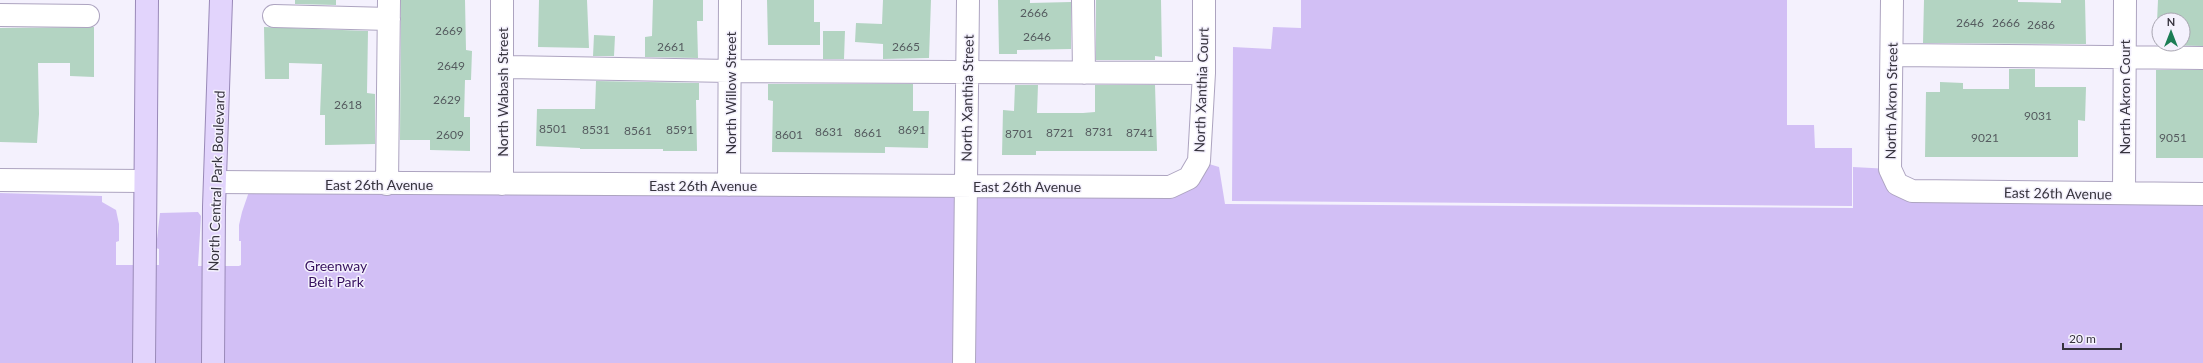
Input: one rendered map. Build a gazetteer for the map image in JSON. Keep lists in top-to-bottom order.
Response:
{
  "streets": {
    "main road": ["North Central Park Boulevard"],
    "street": [
      "North Xanthia Court",
      "North Wabash Street",
      "North Willow Street",
      "North Akron Court",
      "North Xanthia Street",
      "North Akron Street",
      "East 26th Avenue"
    ]
  },
  "crossings": [
    ["North Xanthia Court", "East 26th Avenue"],
    ["North Wabash Street", "East 26th Avenue"],
    ["North Willow Street", "East 26th Avenue"],
    ["North Akron Court", "East 26th Avenue"],
    ["North Xanthia Street", "East 26th Avenue"],
    ["North Akron Street", "East 26th Avenue"],
    ["North Central Park Boulevard", "East 26th Avenue"]
  ],
  "parks": ["Greenway Belt Park"],
  "house_numbers": [
    "2666",
    "2646",
    "2666",
    "2686",
    "2669",
    "2646",
    "2661",
    "2665",
    "2649",
    "2629",
    "2618",
    "9031",
    "8501",
    "8531",
    "8591",
    "8691",
    "8561",
    "8631",
    "8731",
    "8661",
    "8721",
    "8741",
    "8701",
    "2609",
    "8601",
    "9021",
    "9051"
  ],
  "scale_bar": "20 m",
  "north": "top"
}
